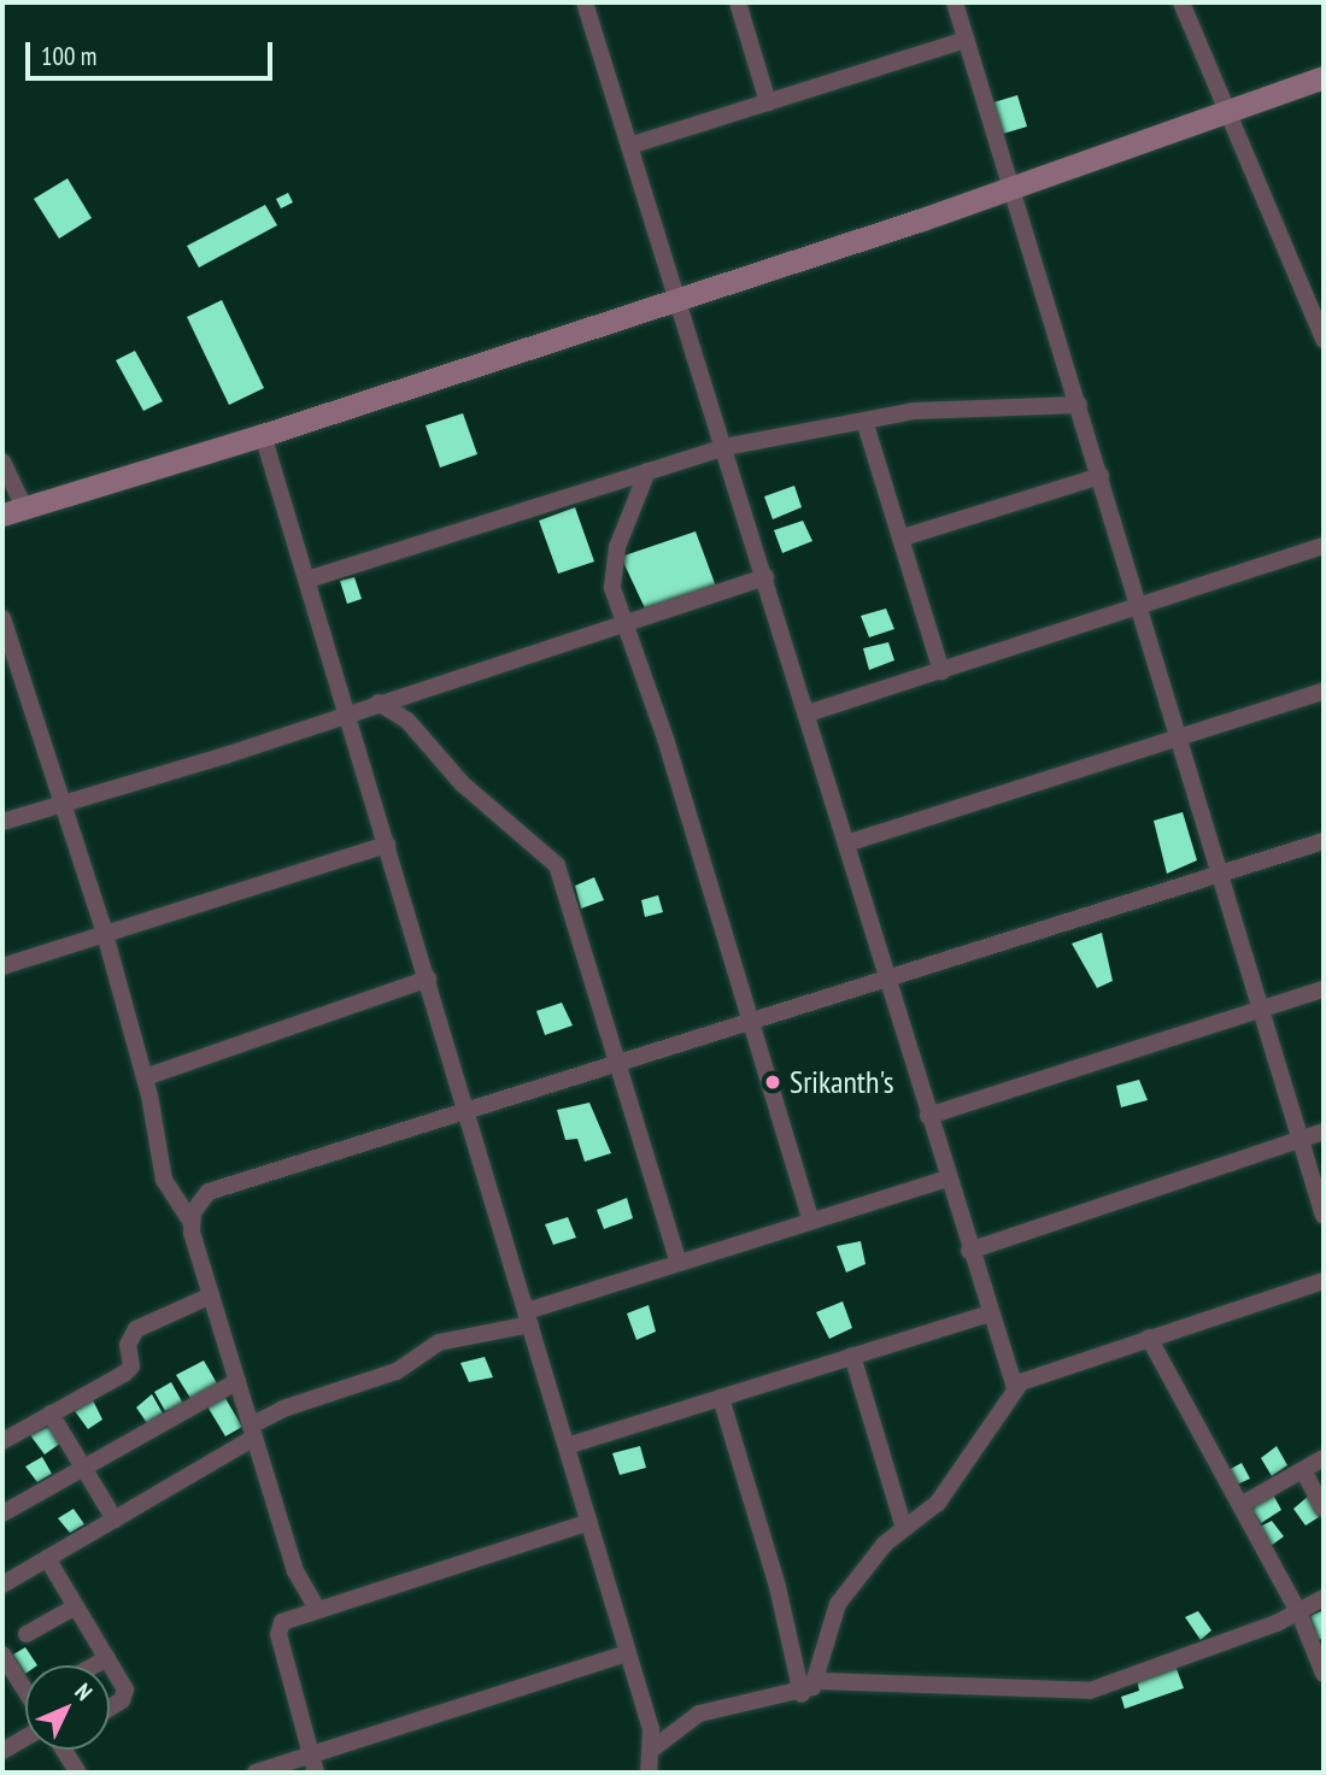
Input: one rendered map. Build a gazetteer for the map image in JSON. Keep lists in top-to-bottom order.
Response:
{
  "places": ["Srikanth's"],
  "scale_bar": "100 m",
  "north": "top right"
}
